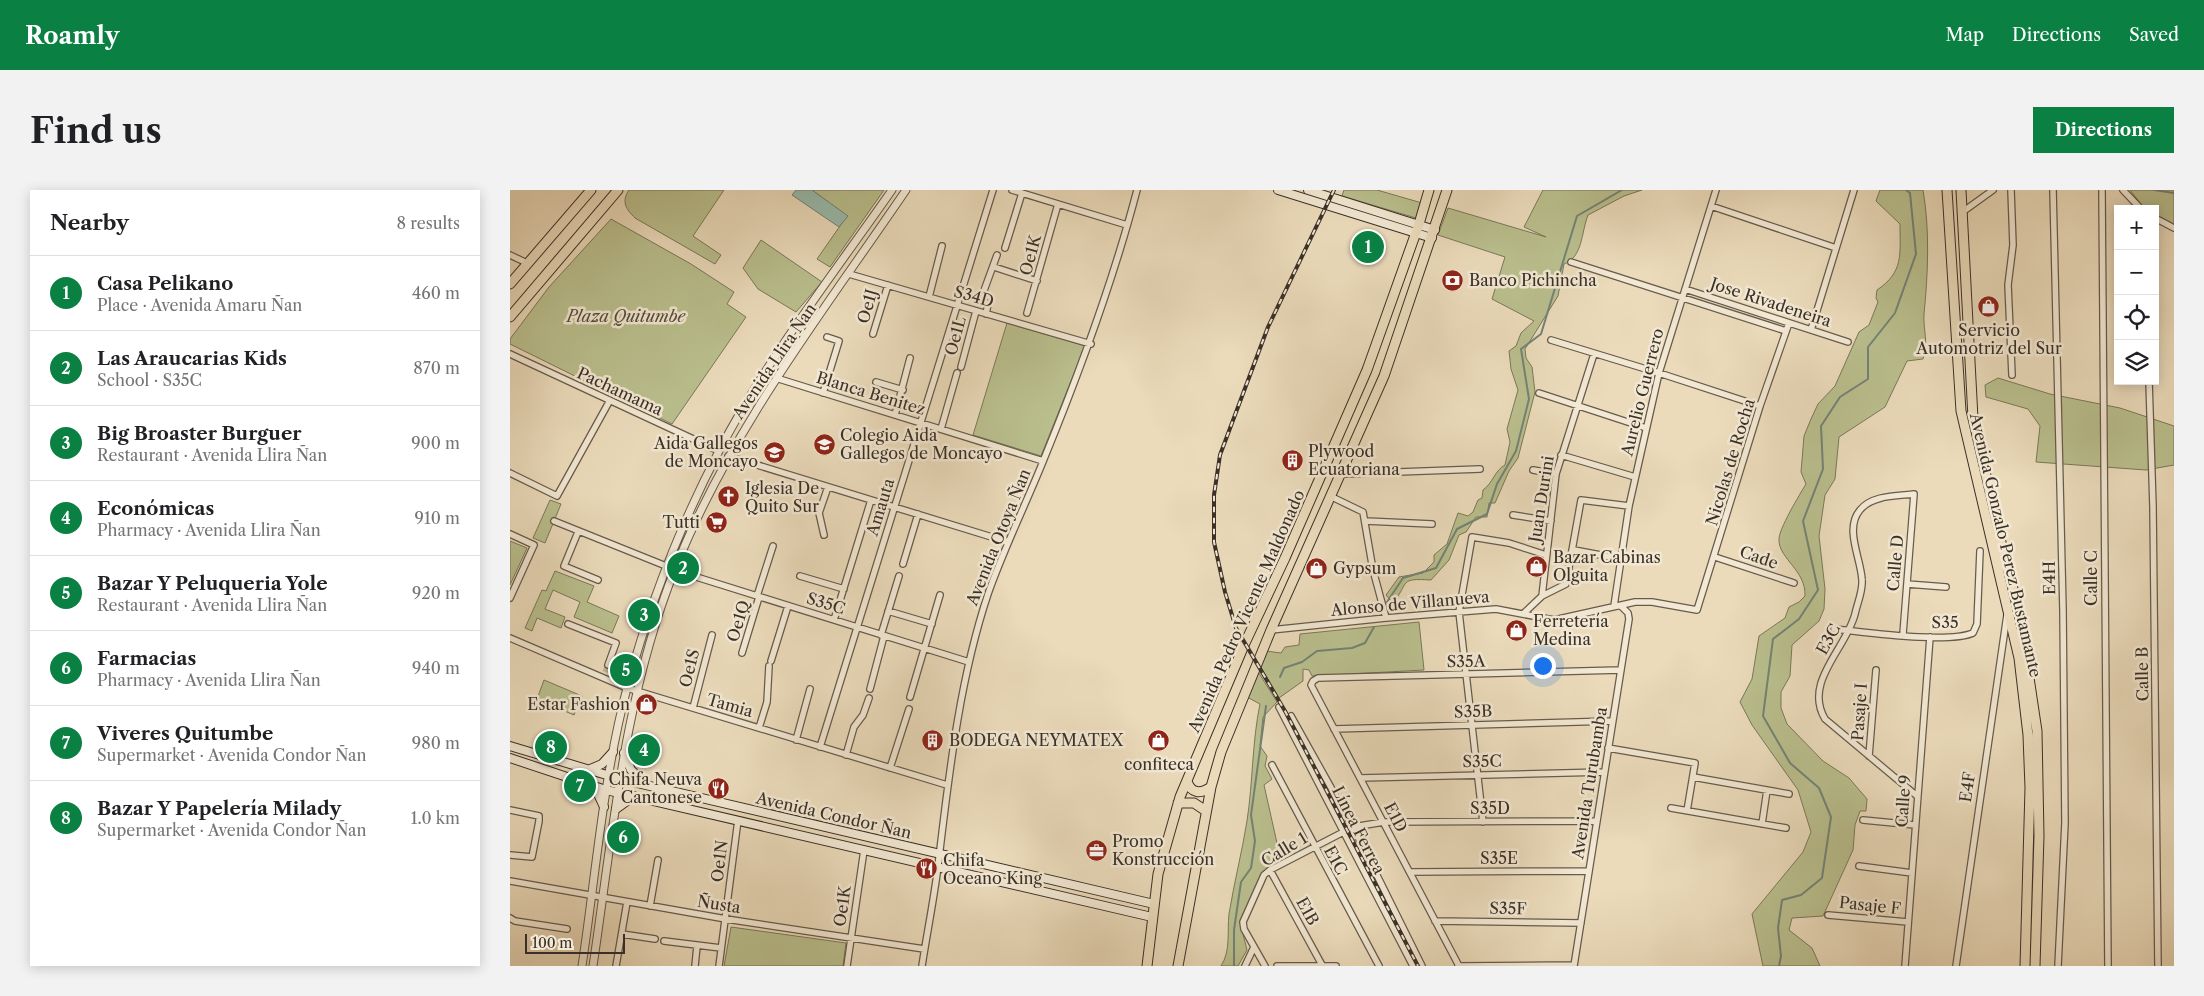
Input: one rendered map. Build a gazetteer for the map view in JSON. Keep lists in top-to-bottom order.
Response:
{
  "streets": {
    "main road": ["Avenida Gonzalo Perez Bustamante", "Avenida Pedro Vicente Maldonado", "Avenida Condor Ñan"],
    "street": [
      "Oe1K",
      "S34D",
      "Jose Rivadeneira",
      "Oe1J",
      "Oe1L",
      "Avenida Llira Ñan",
      "Pachamama",
      "Aurelio Guerrero",
      "Blanca Benitez",
      "Nicolas de Rocha",
      "Juan Durini",
      "Amauta",
      "Avenida Otoya Ñan",
      "Cade",
      "Calle D",
      "E4H",
      "Calle C",
      "S35C",
      "Alonso de Villanueva",
      "Oe1Q",
      "S35",
      "E3C",
      "S35A",
      "Oe1S",
      "Calle B",
      "Tamia",
      "S35B",
      "Pasaje I",
      "Avenida Turubamba",
      "E4F",
      "Calle 9",
      "S35D",
      "E1D",
      "Línea Ferrea",
      "Calle 1",
      "S35E",
      "E1C",
      "Oe1N",
      "Ñusta",
      "Pasaje F",
      "S35F",
      "E1B"
    ]
  },
  "crossings": [
    ["Oe1K", "Avenida Condor Ñan"],
    ["Oe1K", "Ñusta"],
    ["S34D", "Oe1J"],
    ["S34D", "Oe1L"],
    ["S34D", "Avenida Llira Ñan"],
    ["S34D", "Amauta"],
    ["S34D", "Avenida Otoya Ñan"],
    ["Jose Rivadeneira", "Aurelio Guerrero"],
    ["Jose Rivadeneira", "Nicolas de Rocha"],
    ["Oe1L", "Blanca Benitez"],
    ["Avenida Llira Ñan", "Pachamama"],
    ["Avenida Llira Ñan", "Blanca Benitez"],
    ["Avenida Llira Ñan", "S35C"],
    ["Avenida Llira Ñan", "Tamia"],
    ["Avenida Llira Ñan", "Avenida Condor Ñan"],
    ["Avenida Llira Ñan", "Ñusta"],
    ["Aurelio Guerrero", "Alonso de Villanueva"],
    ["Blanca Benitez", "Amauta"],
    ["Blanca Benitez", "Avenida Otoya Ñan"],
    ["Nicolas de Rocha", "Cade"],
    ["Nicolas de Rocha", "Alonso de Villanueva"],
    ["Amauta", "S35C"],
    ["Amauta", "Tamia"],
    ["Avenida Otoya Ñan", "S35C"],
    ["Avenida Otoya Ñan", "Tamia"],
    ["Avenida Otoya Ñan", "Avenida Condor Ñan"],
    ["Avenida Otoya Ñan", "Ñusta"],
    ["Avenida Gonzalo Perez Bustamante", "E4F"],
    ["Calle D", "S35"],
    ["Calle D", "E3C"],
    ["S35C", "Oe1Q"],
    ["S35C", "Avenida Turubamba"],
    ["S35C", "E1D"],
    ["Alonso de Villanueva", "Avenida Pedro Vicente Maldonado"],
    ["Alonso de Villanueva", "Avenida Turubamba"],
    ["Avenida Pedro Vicente Maldonado", "Avenida Condor Ñan"],
    ["S35", "E3C"],
    ["S35", "Calle 9"],
    ["E3C", "Pasaje I"],
    ["E3C", "Calle 9"],
    ["S35A", "Avenida Turubamba"],
    ["S35A", "E1D"],
    ["Oe1S", "Tamia"],
    ["S35B", "Avenida Turubamba"],
    ["S35B", "E1D"],
    ["Avenida Turubamba", "S35D"],
    ["Avenida Turubamba", "S35E"],
    ["Avenida Turubamba", "S35F"],
    ["Calle 9", "Pasaje F"],
    ["S35D", "E1D"],
    ["S35D", "Calle 1"],
    ["Avenida Condor Ñan", "Oe1N"],
    ["E1D", "Calle 1"],
    ["E1D", "S35E"],
    ["E1D", "S35F"],
    ["Línea Ferrea", "Calle 1"],
    ["Calle 1", "E1C"],
    ["Calle 1", "E1B"],
    ["Oe1N", "Ñusta"]
  ],
  "parks": ["Plaza Quitumbe"],
  "places": {
    "bank": ["Banco Pichincha"],
    "shop": [
      "Servicio Automotriz del Sur",
      "Bazar Cabinas Olguita",
      "Gypsum",
      "Ferretería Medina",
      "Estar Fashion",
      "confiteca"
    ],
    "school or university": ["Colegio Aida Gallegos de Moncayo", "Aida Gallegos de Moncayo"],
    "building": ["Plywood Ecuatoriana", "BODEGA NEYMATEX"],
    "church": ["Iglesia De Quito Sur"],
    "supermarket": ["Tutti"],
    "restaurant": ["Chifa Neuva Cantonese", "Chifa Oceano King"],
    "office": ["Promo Konstrucción"]
  },
  "scale_bar": "100 m",
  "page": {
    "header": "Roamly",
    "nav": ["Map", "Directions", "Saved"],
    "buttons": "Directions",
    "title": "Find us",
    "heading": ["Nearby", "8 results"],
    "map_buttons": ["+", "−"],
    "pins": [
      "1",
      "2",
      "3",
      "5",
      "8",
      "4",
      "7",
      "6"
    ],
    "list": [
      {
        "mark": "1",
        "name": "Casa Pelikano",
        "note": "Place · Avenida Amaru Ñan",
        "value": "460 m"
      },
      {
        "mark": "2",
        "name": "Las Araucarias Kids",
        "note": "School · S35C",
        "value": "870 m"
      },
      {
        "mark": "3",
        "name": "Big Broaster Burguer",
        "note": "Restaurant · Avenida Llira Ñan",
        "value": "900 m"
      },
      {
        "mark": "4",
        "name": "Económicas",
        "note": "Pharmacy · Avenida Llira Ñan",
        "value": "910 m"
      },
      {
        "mark": "5",
        "name": "Bazar Y Peluqueria Yole",
        "note": "Restaurant · Avenida Llira Ñan",
        "value": "920 m"
      },
      {
        "mark": "6",
        "name": "Farmacias",
        "note": "Pharmacy · Avenida Llira Ñan",
        "value": "940 m"
      },
      {
        "mark": "7",
        "name": "Viveres Quitumbe",
        "note": "Supermarket · Avenida Condor Ñan",
        "value": "980 m"
      },
      {
        "mark": "8",
        "name": "Bazar Y Papelería Milady",
        "note": "Supermarket · Avenida Condor Ñan",
        "value": "1.0 km"
      }
    ],
    "scale": "100 m"
  }
}
